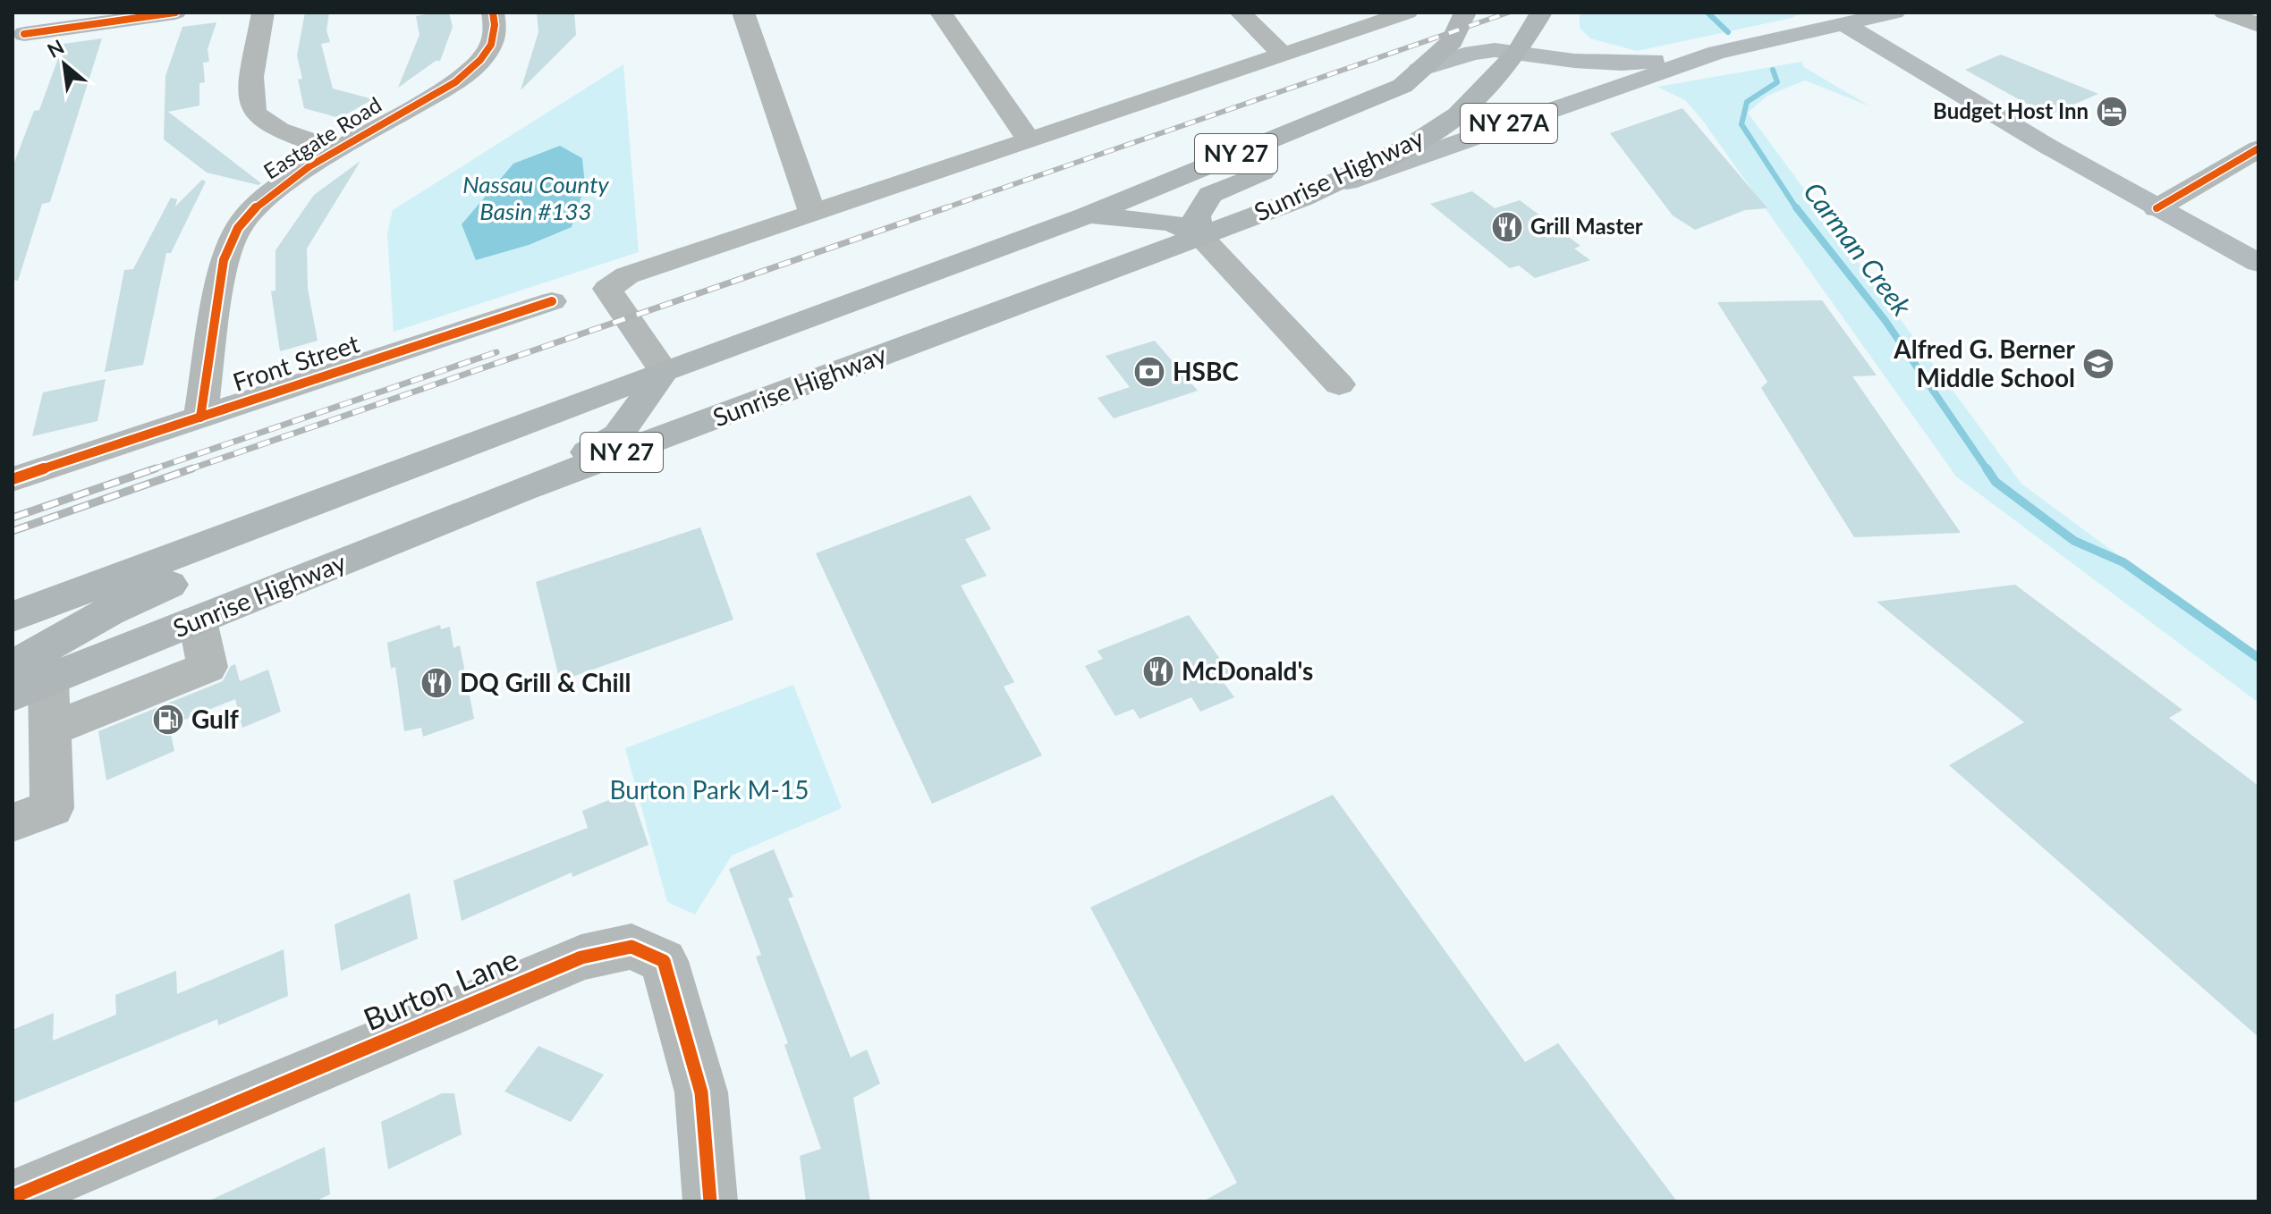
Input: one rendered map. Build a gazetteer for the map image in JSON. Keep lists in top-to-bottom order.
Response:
{
  "streets": {
    "highway": ["NY 27", "Sunrise Highway"],
    "main road": ["NY 27A"],
    "street": ["Eastgate Road", "Front Street", "Burton Lane"]
  },
  "crossings": [
    ["NY 27A", "NY 27"],
    ["NY 27A", "Sunrise Highway"],
    ["Eastgate Road", "Front Street"]
  ],
  "water": ["Nassau County Basin #133", "Carman Creek"],
  "parks": ["Burton Park M-15"],
  "places": {
    "hotel": ["Budget Host Inn"],
    "restaurant": ["Grill Master", "McDonald's", "DQ Grill & Chill"],
    "school or university": ["Alfred G. Berner Middle School"],
    "bank": ["HSBC"],
    "fuel station": ["Gulf"]
  },
  "north": "top left"
}
